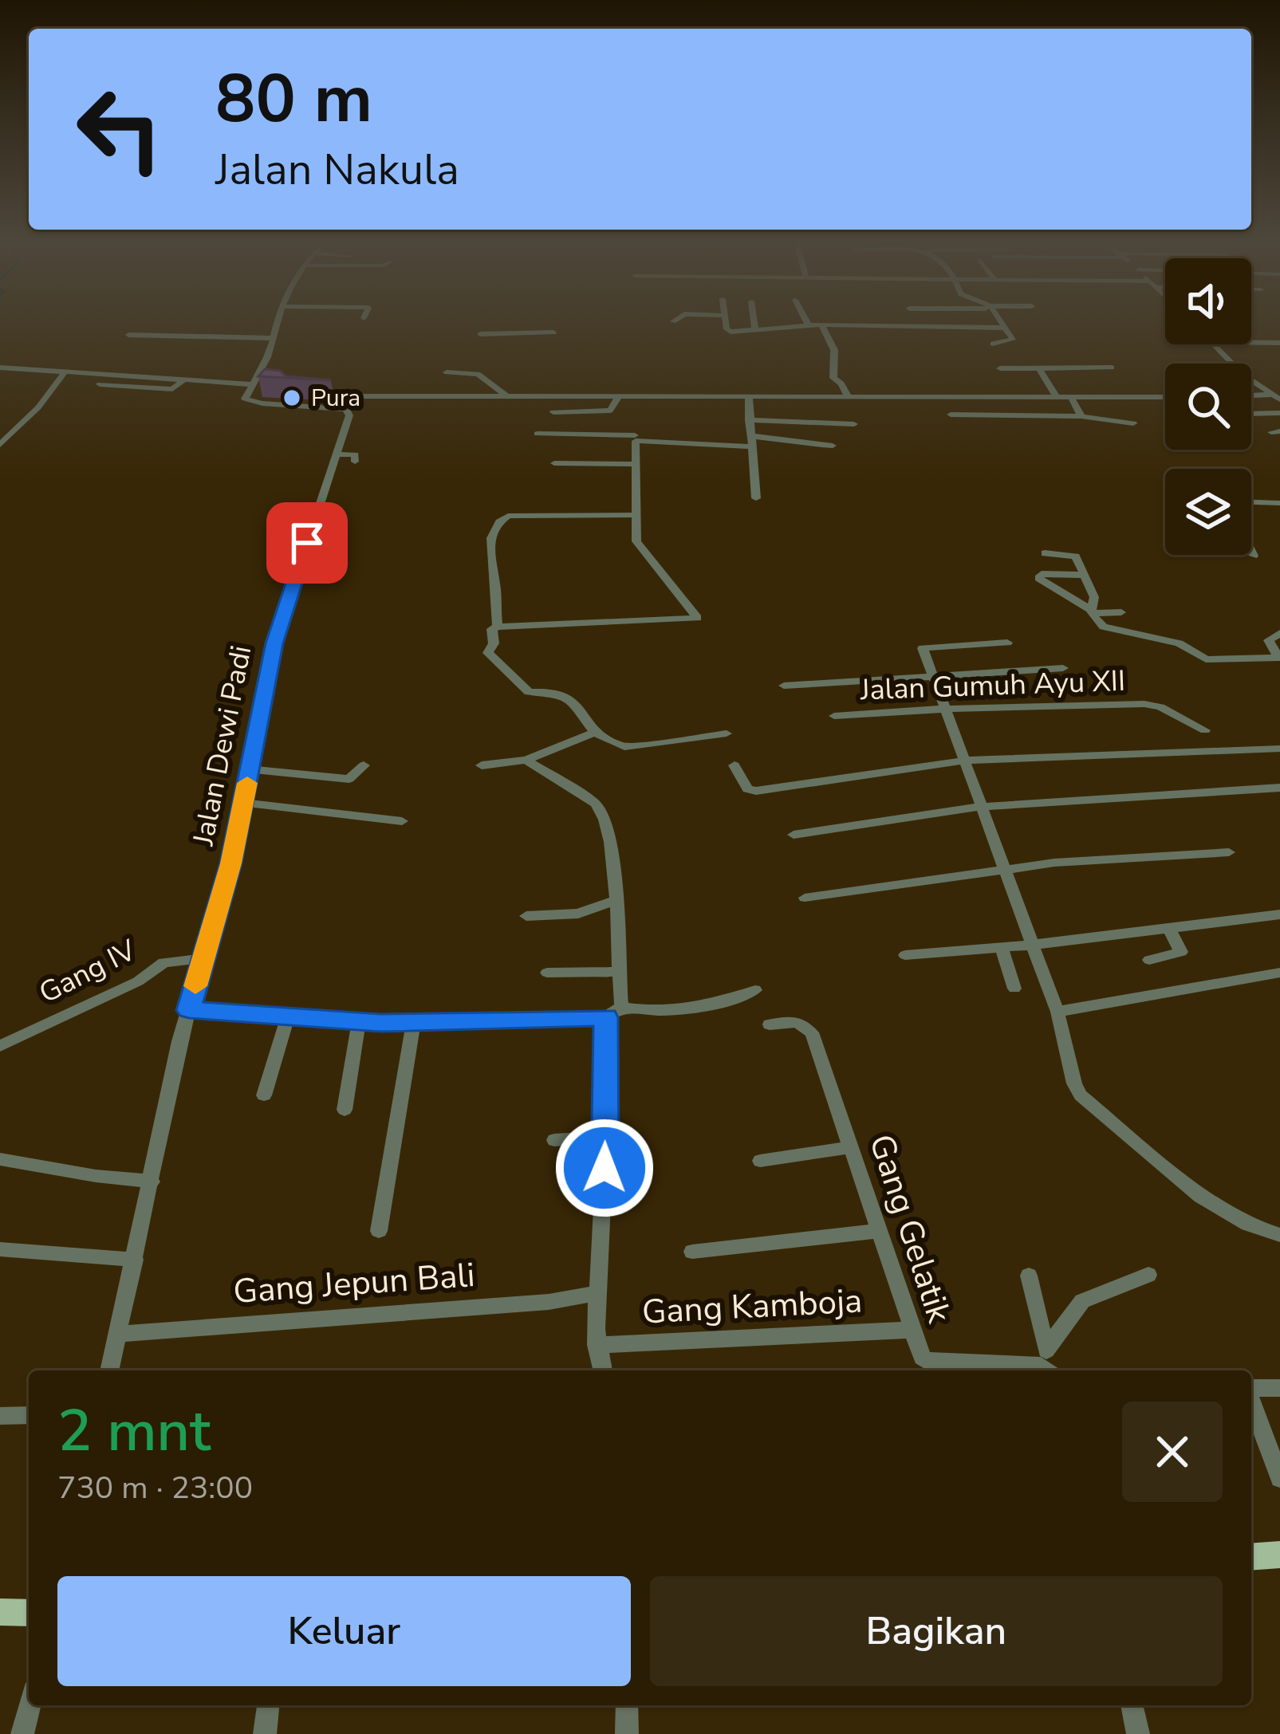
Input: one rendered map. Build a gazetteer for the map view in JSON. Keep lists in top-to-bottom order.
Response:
{
  "streets": {
    "street": [
      "Jalan Gumuh Ayu XII",
      "Jalan Dewi Padi",
      "Gang IV",
      "Gang Gelatik",
      "Gang Jepun Bali",
      "Gang Kamboja"
    ]
  },
  "crossings": [
    ["Jalan Dewi Padi", "Gang IV"],
    ["Jalan Dewi Padi", "Gang Jepun Bali"],
    ["Gang Gelatik", "Gang Kamboja"]
  ],
  "places": ["Pura"],
  "page": {
    "turn": ["80 m", "Jalan Nakula"],
    "heading": ["2 mnt", "730 m · 23:00"],
    "buttons": ["Keluar", "Bagikan"]
  }
}
